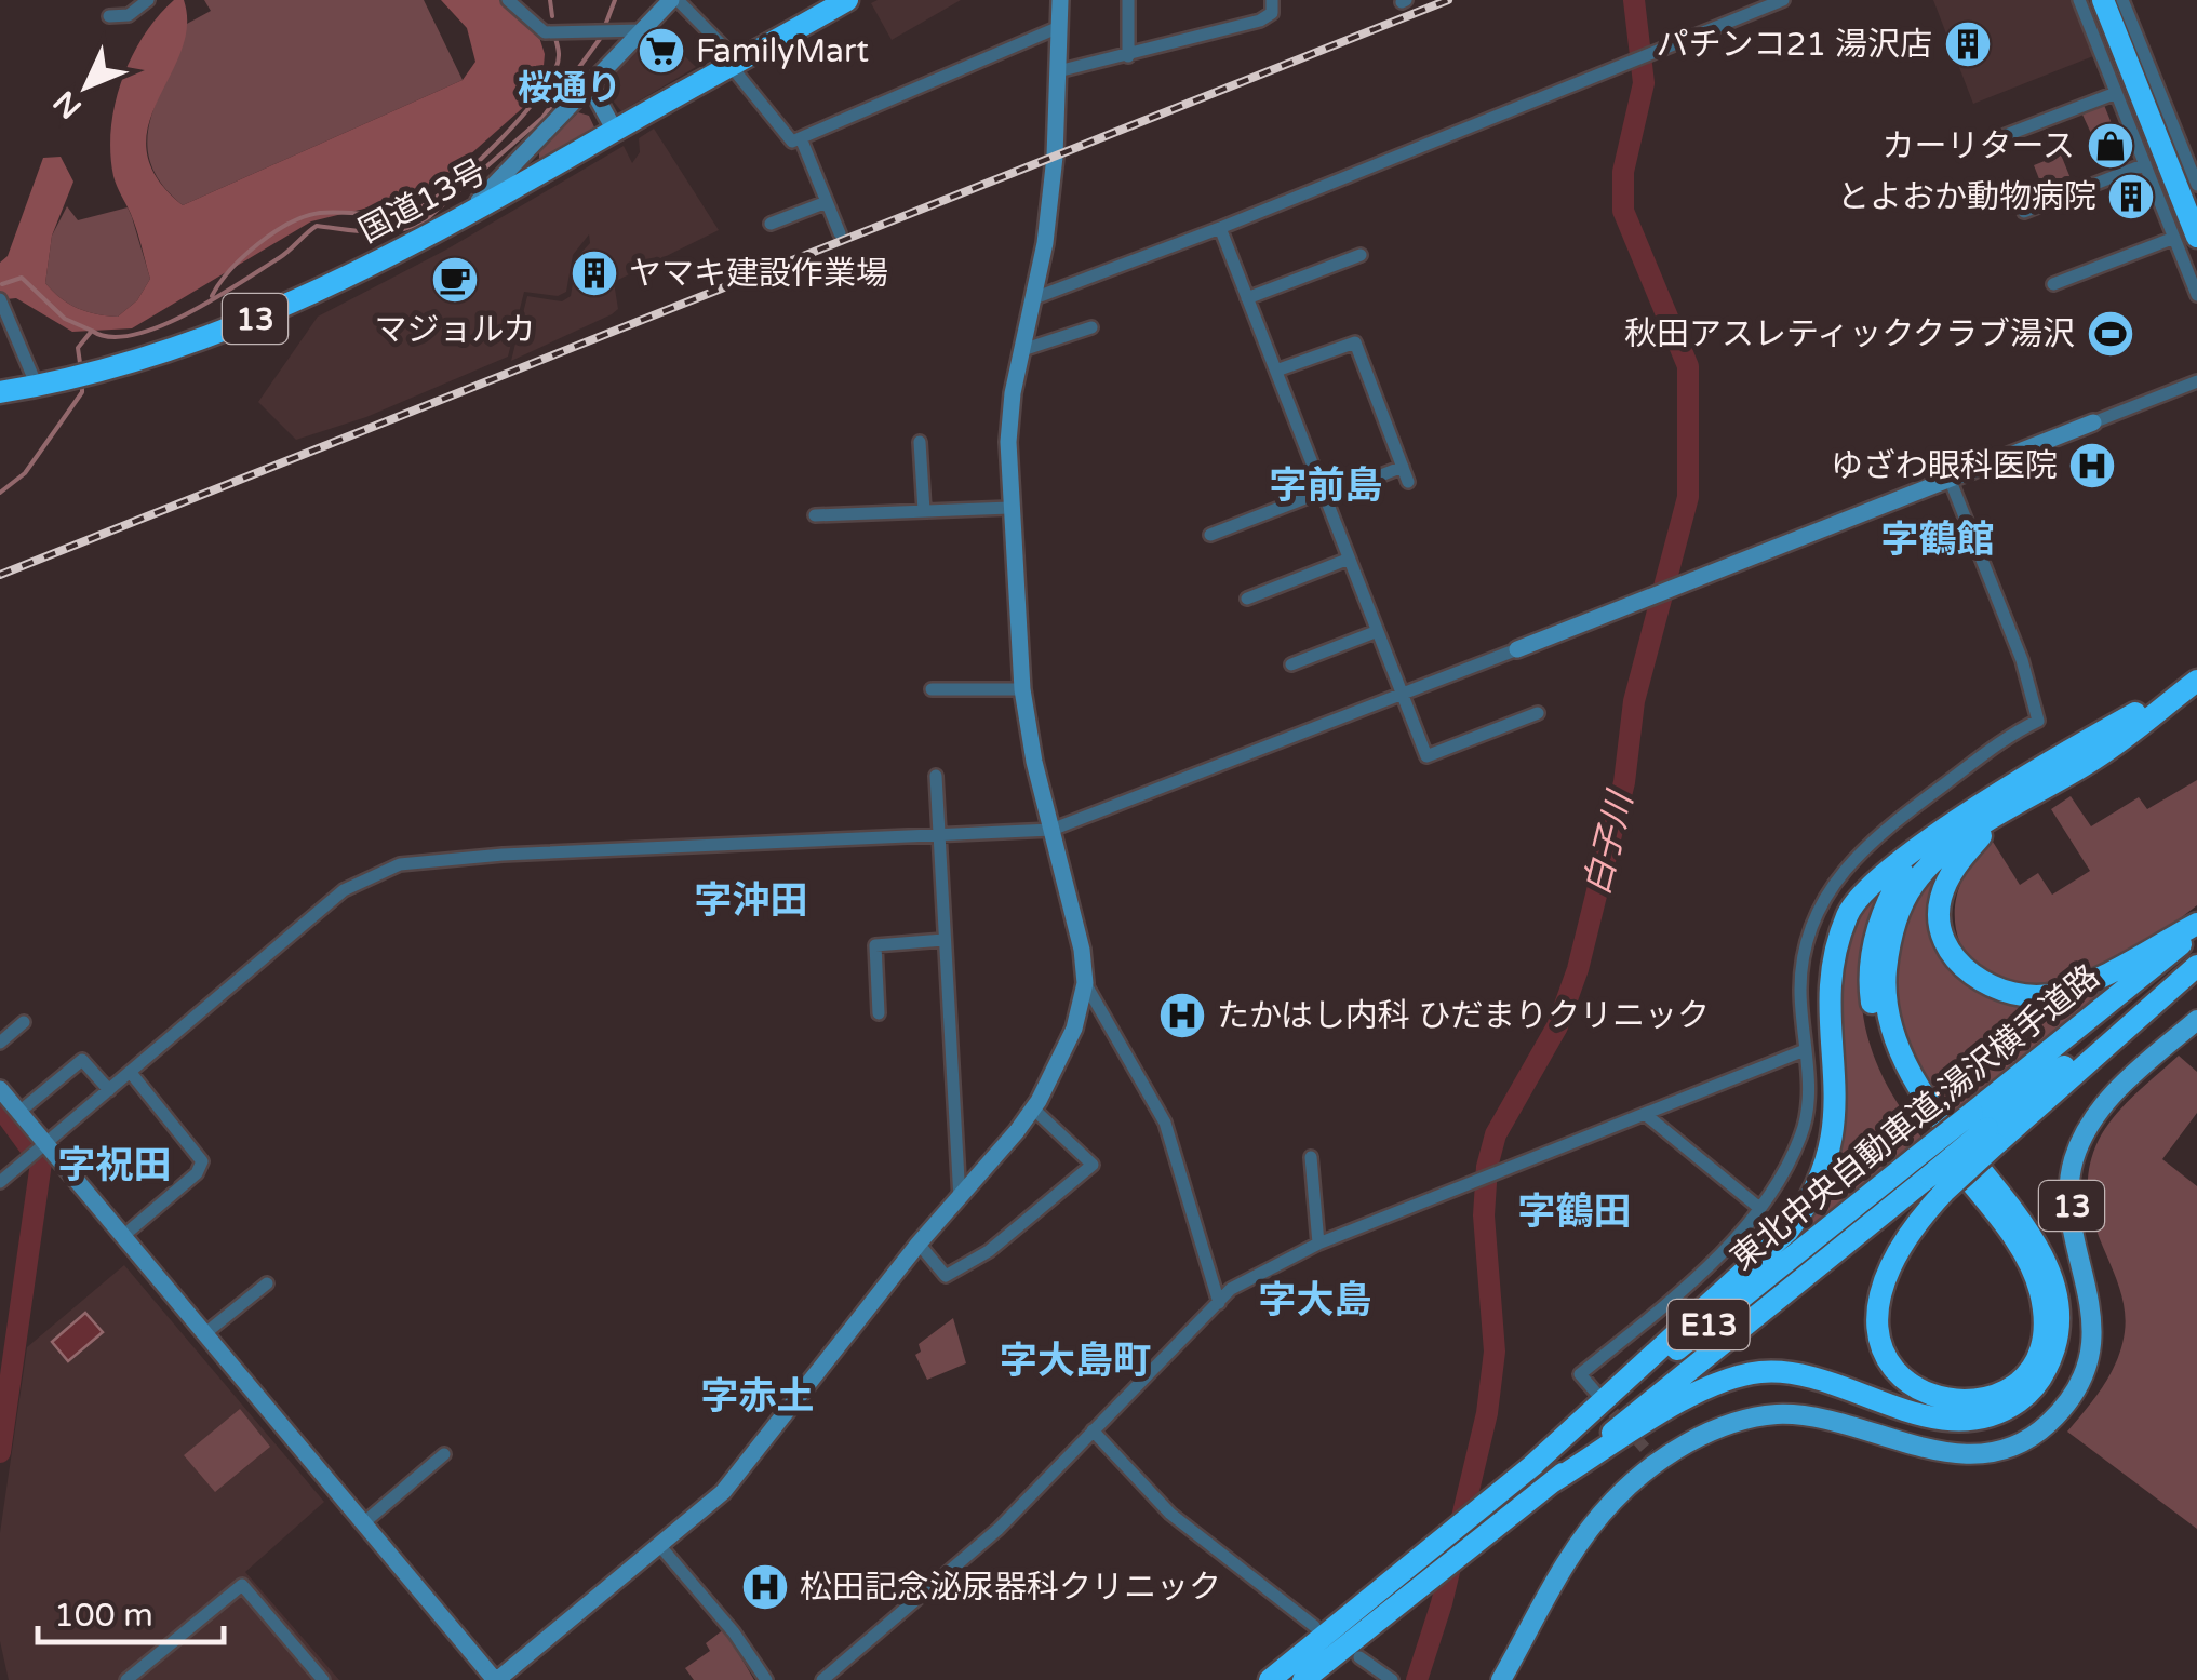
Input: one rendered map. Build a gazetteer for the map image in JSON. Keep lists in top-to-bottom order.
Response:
{
  "streets": {
    "highway": [
      "国道13号",
      "13",
      "東北中央自動車道;湯沢横手道路",
      "E13"
    ]
  },
  "districts": [
    "桜通り",
    "字前島",
    "字鶴館",
    "字沖田",
    "字祝田",
    "字鶴田",
    "字大島",
    "字大島町",
    "字赤土"
  ],
  "water": ["白子川"],
  "places": {
    "building": ["パチンコ21 湯沢店", "とよおか動物病院", "ヤマキ建設作業場"],
    "supermarket": ["FamilyMart"],
    "shop": ["カーリタース"],
    "cafe": ["マジョルカ"],
    "sports": ["秋田アスレティッククラブ湯沢"],
    "hospital": ["ゆざわ眼科医院", "たかはし内科 ひだまりクリニック", "松田記念泌尿器科クリニック"]
  },
  "scale_bar": "100 m",
  "north": "bottom left"
}
